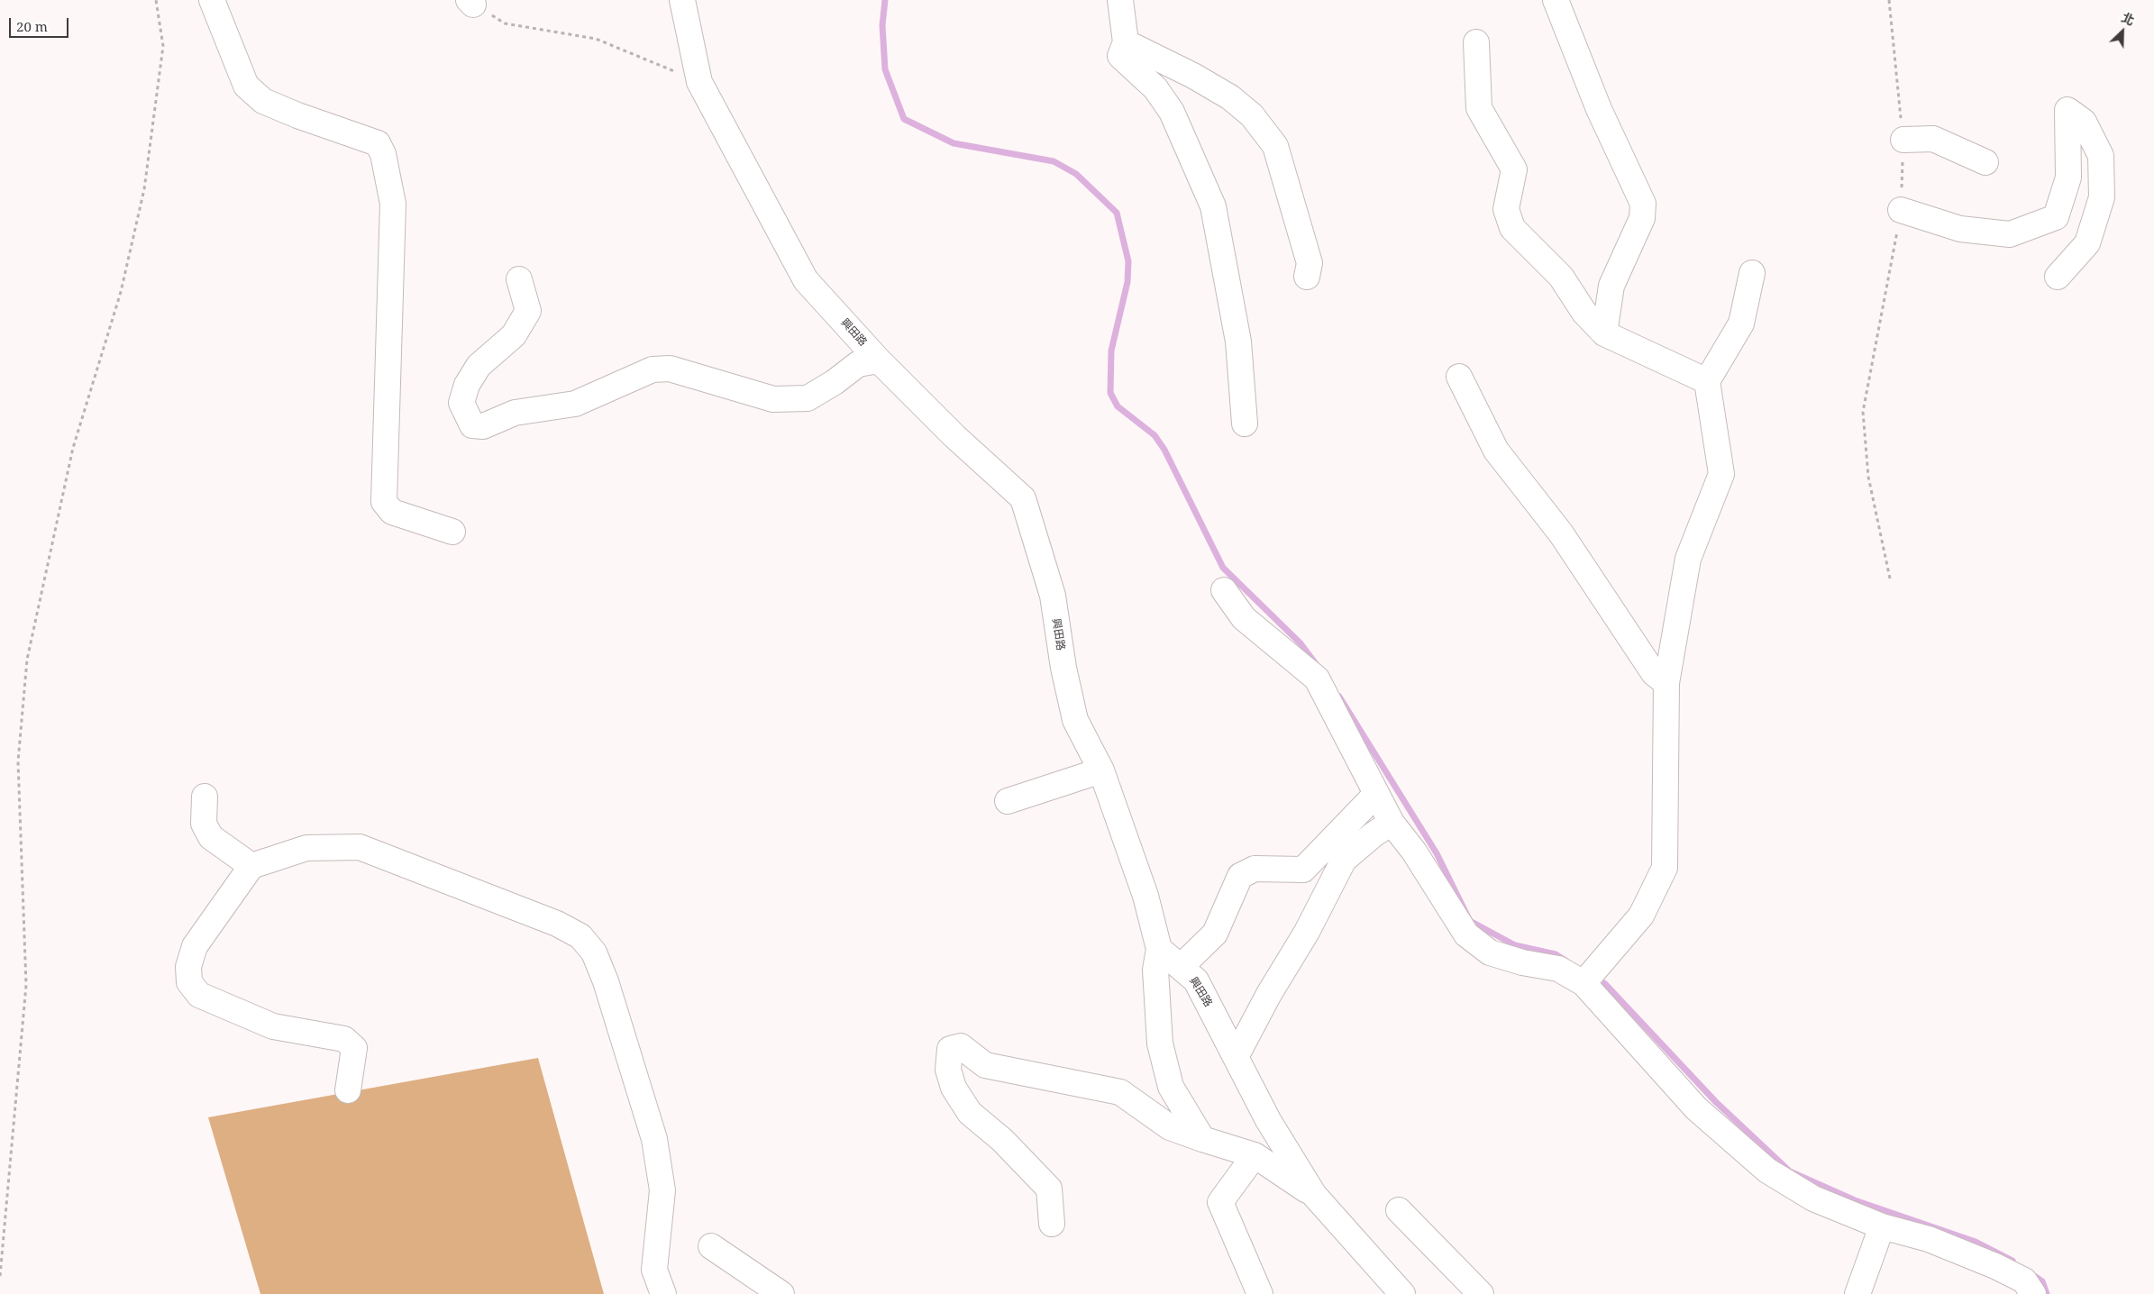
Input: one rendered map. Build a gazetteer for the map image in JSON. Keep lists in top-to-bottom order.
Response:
{
  "streets": {
    "street": ["興田路"]
  },
  "scale_bar": "20 m",
  "north": "top right"
}
